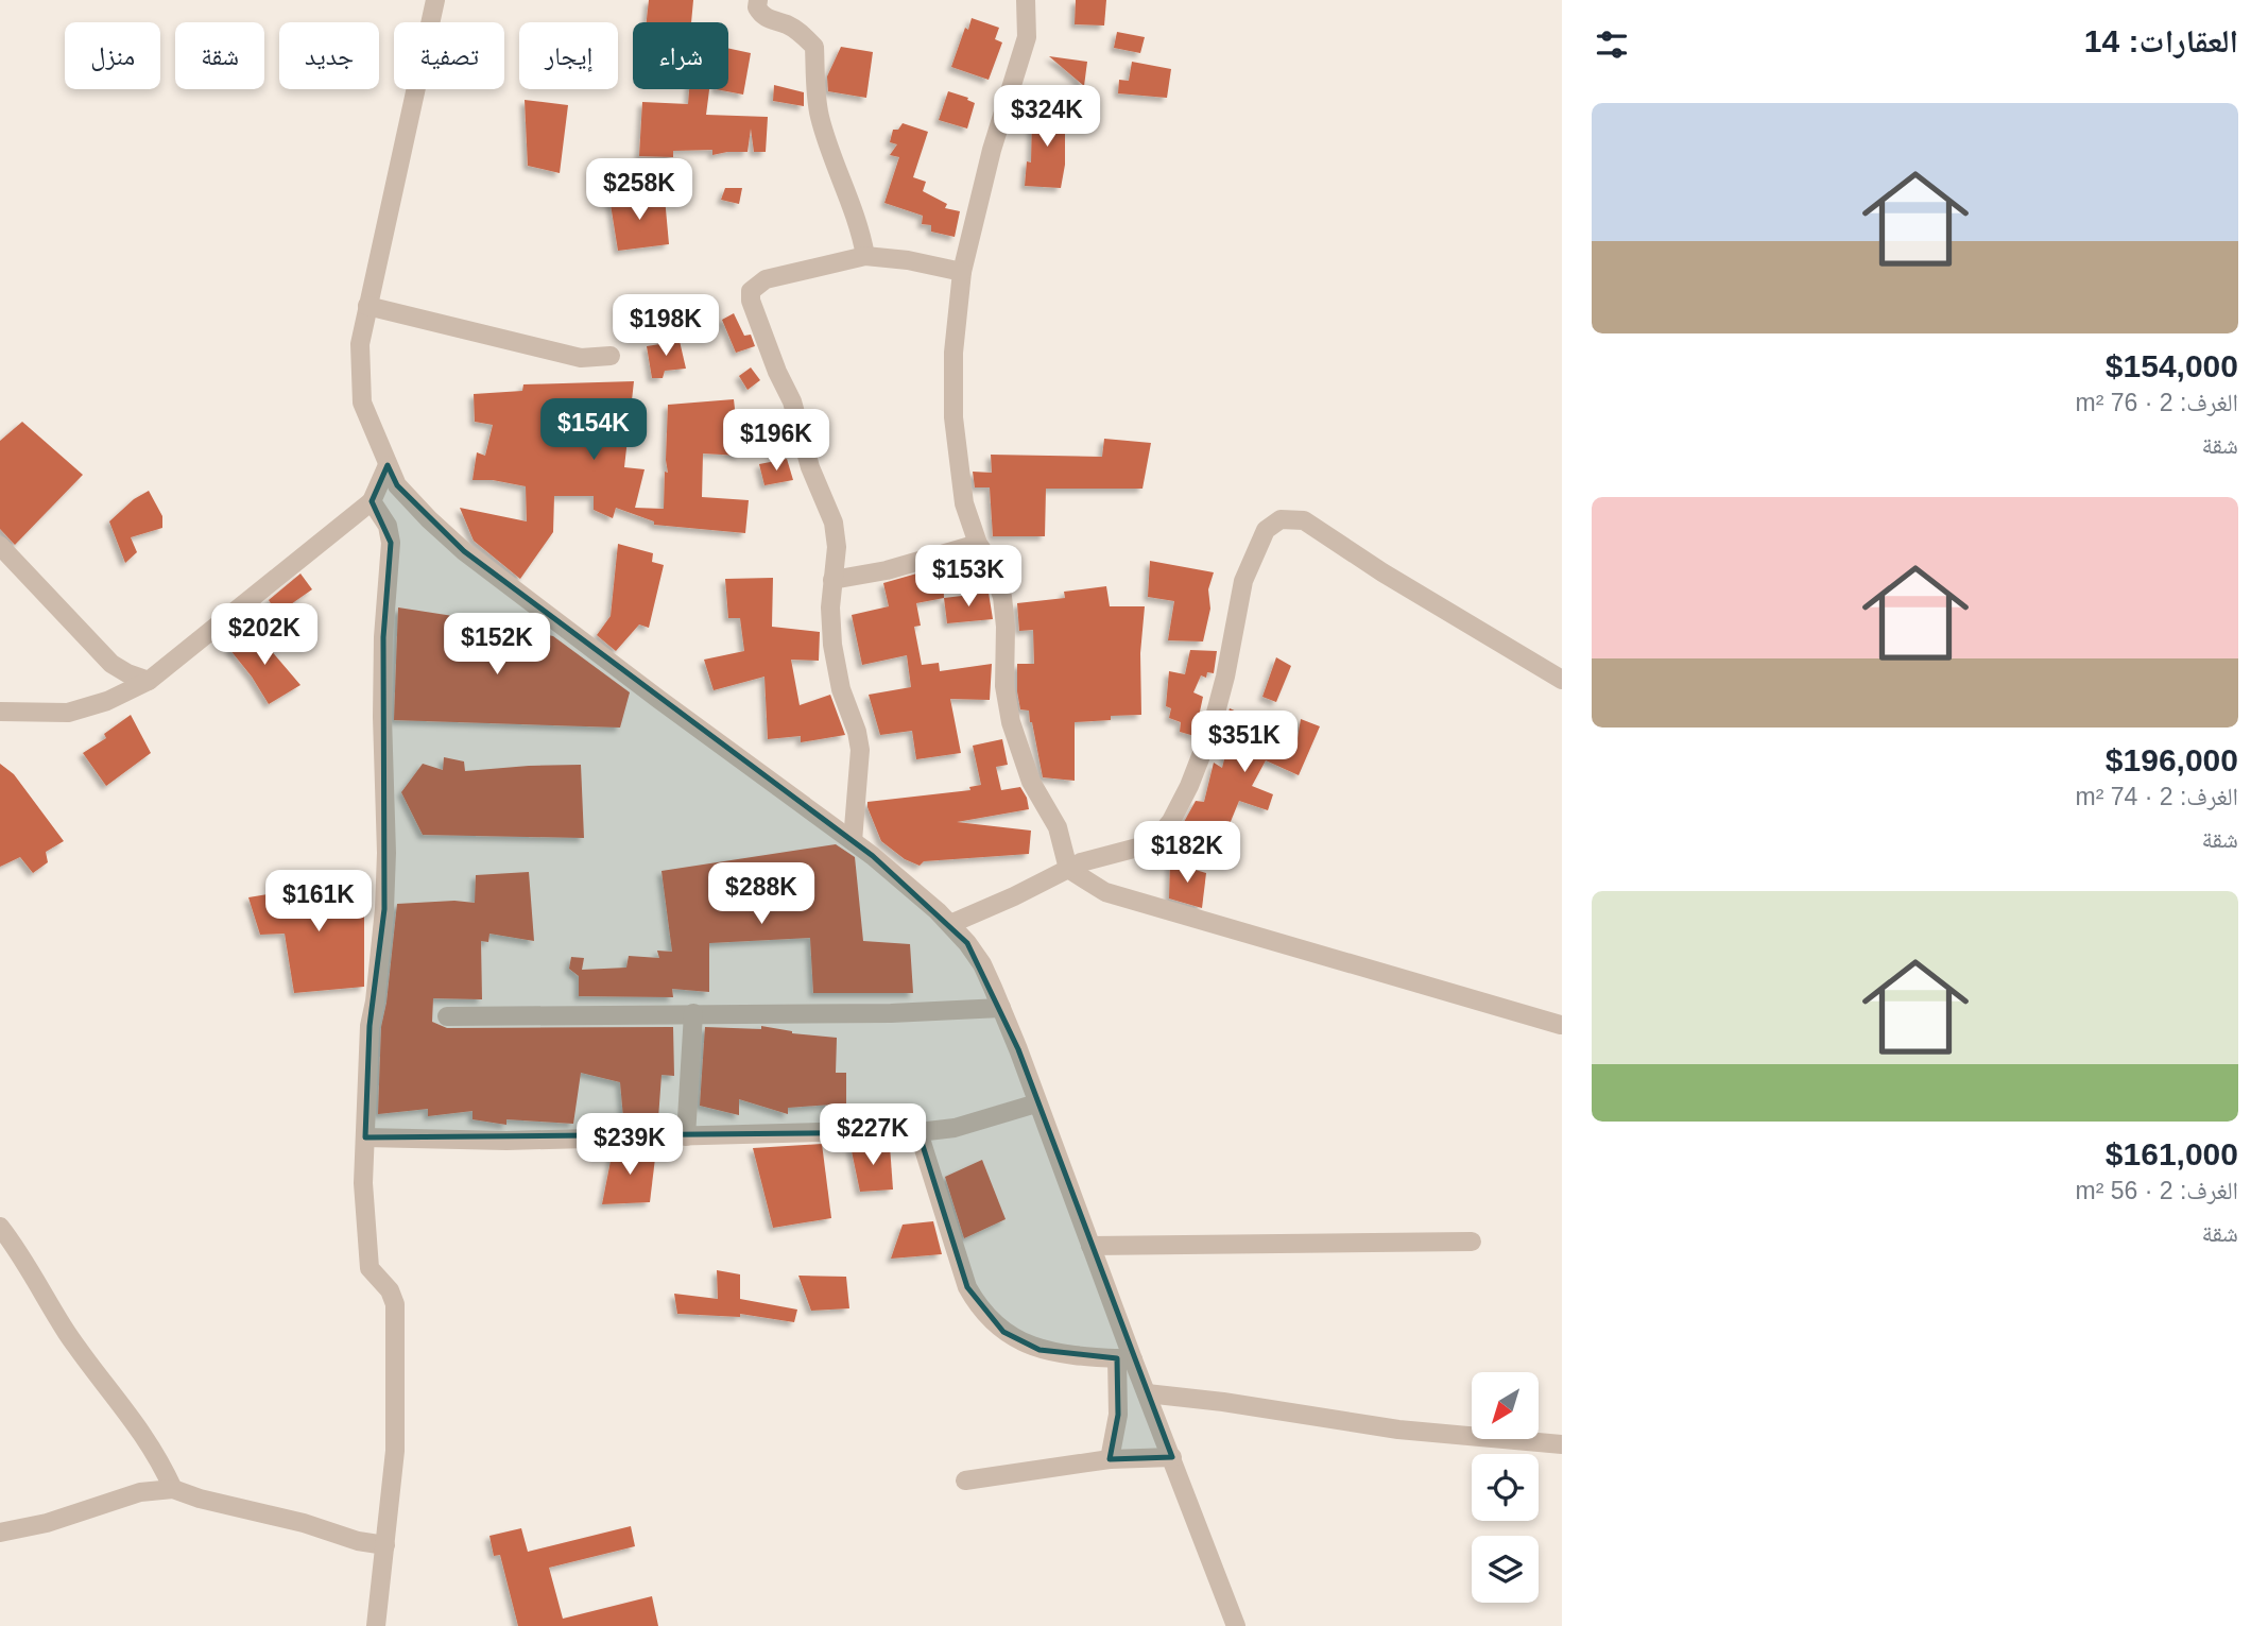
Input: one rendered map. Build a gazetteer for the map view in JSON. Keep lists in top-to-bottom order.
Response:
{
  "north": "bottom left",
  "page": {
    "heading": "العقارات: 14",
    "chip": [
      "شراء",
      "إيجار",
      "تصفية",
      "جديد",
      "شقة",
      "منزل"
    ],
    "price": [
      "$324K",
      "$258K",
      "$198K",
      "$154K",
      "$196K",
      "$153K",
      "$202K",
      "$152K",
      "$351K",
      "$182K",
      "$288K",
      "$161K",
      "$227K",
      "$239K"
    ],
    "list": [
      {
        "name": "$154,000",
        "note": "الغرف: 2 · 76 m² · شقة"
      },
      {
        "name": "$196,000",
        "note": "الغرف: 2 · 74 m² · شقة"
      },
      {
        "name": "$161,000",
        "note": "الغرف: 2 · 56 m² · شقة"
      }
    ]
  }
}
